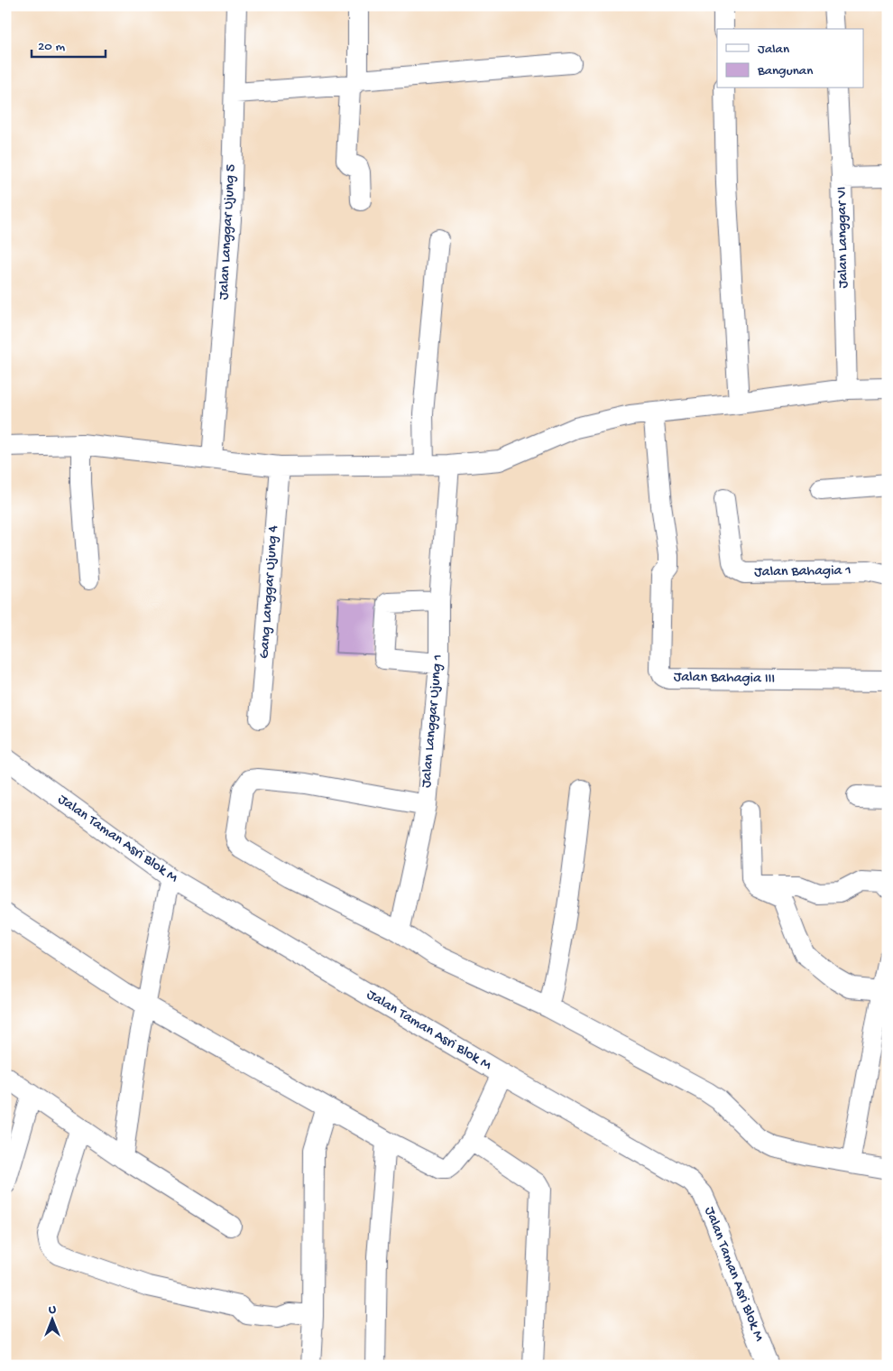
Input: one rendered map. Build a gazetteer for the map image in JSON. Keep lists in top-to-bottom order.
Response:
{
  "streets": {
    "street": [
      "Jalan Langgar Ujung 5",
      "Jalan Langgar VI",
      "Jalan Bahagia 1",
      "Gang Langgar Ujung 4",
      "Jalan Bahagia III",
      "Jalan Langgar Ujung 1",
      "Jalan Taman Asri Blok M"
    ]
  },
  "legend": ["Jalan", "Bangunan"],
  "scale_bar": "20 m",
  "north": "top"
}
